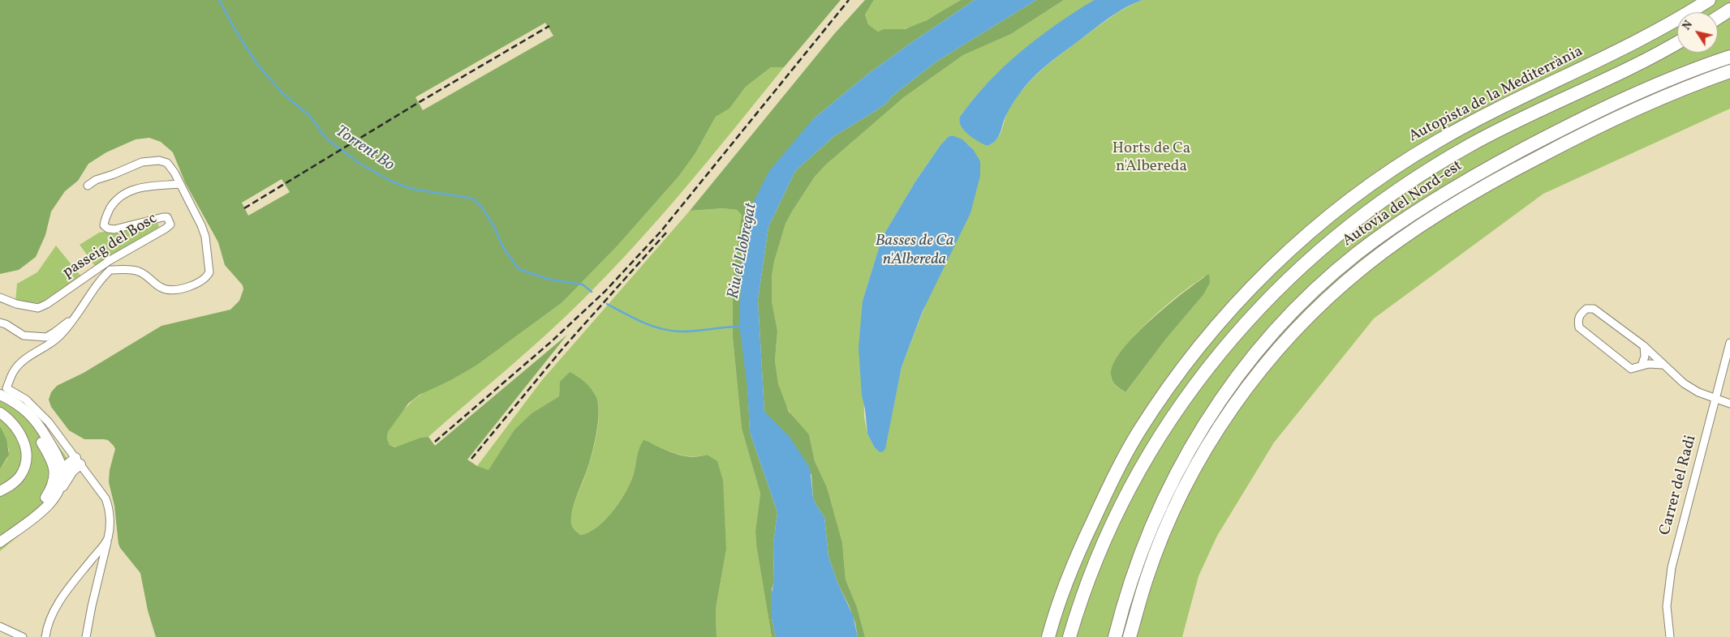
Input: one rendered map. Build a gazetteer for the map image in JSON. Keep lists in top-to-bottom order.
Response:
{
  "streets": {
    "highway": ["Autopista de la Mediterrània", "Autovia del Nord-est"],
    "street": ["passeig del Bosc", "Carrer del Radi"]
  },
  "water": ["Torrent Bo", "Basses de Ca n'Albereda", "Riu el Llobregat"],
  "parks": ["Horts de Ca n'Albereda"],
  "north": "top left"
}
